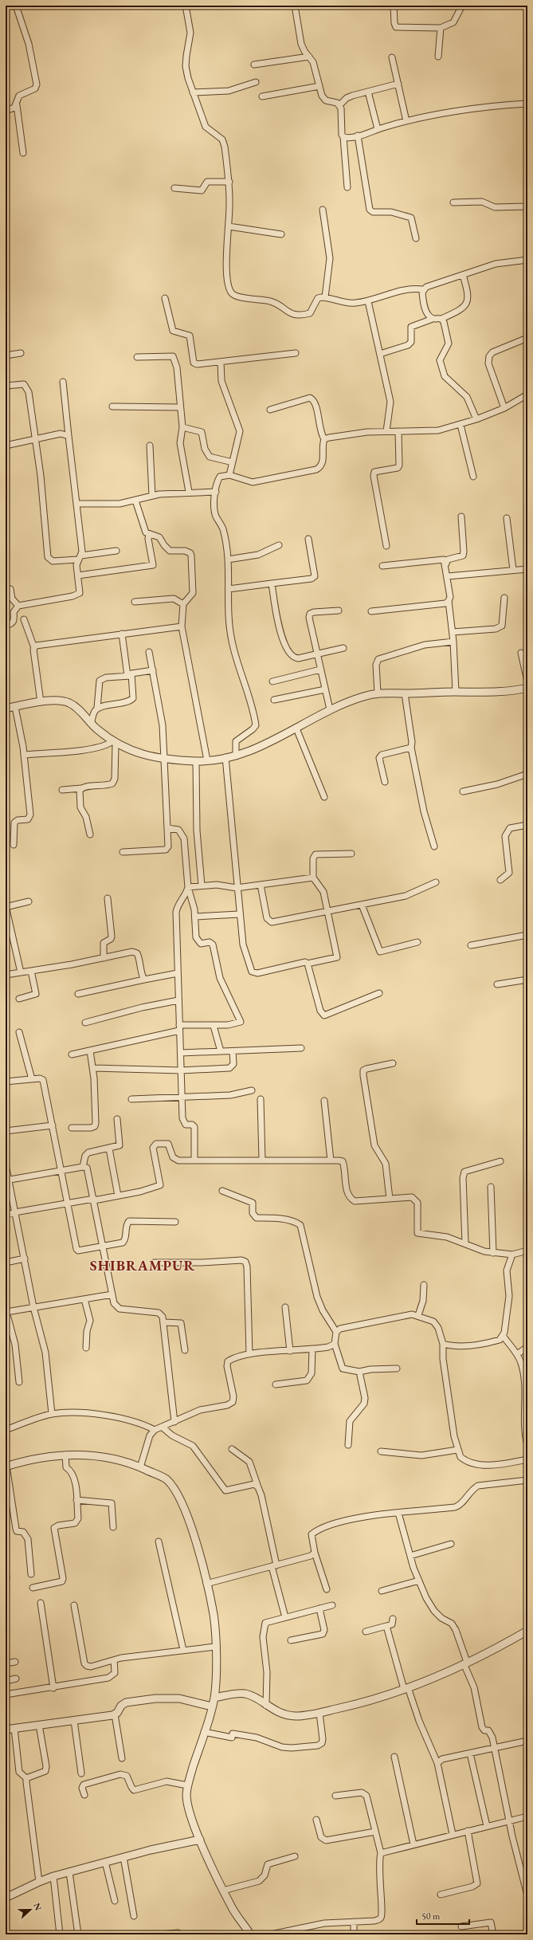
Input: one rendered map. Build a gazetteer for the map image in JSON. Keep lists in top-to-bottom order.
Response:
{
  "districts": ["SHIBRAMPUR"],
  "scale_bar": "50 m",
  "north": "right"
}
